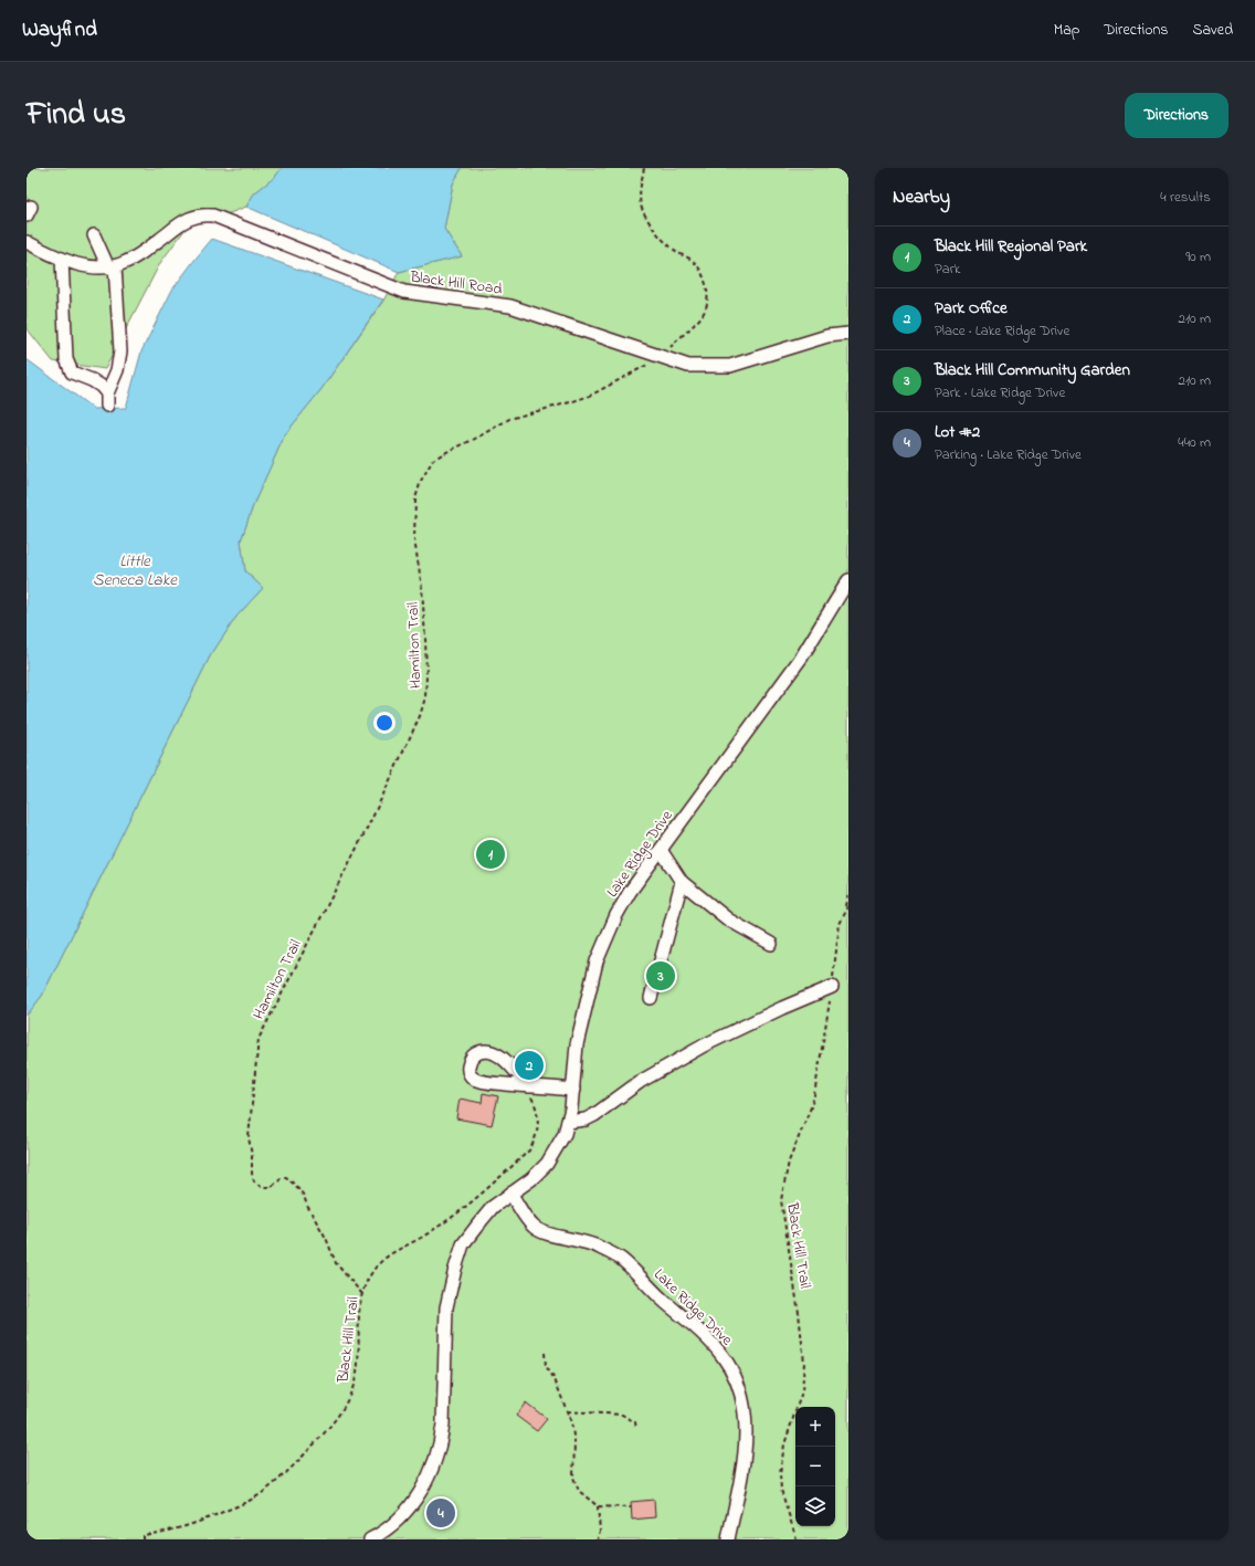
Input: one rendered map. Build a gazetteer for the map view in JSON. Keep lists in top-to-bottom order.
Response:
{
  "streets": {
    "street": ["Black Hill Road", "Lake Ridge Drive"],
    "path": ["Hamilton Trail", "Black Hill Trail"]
  },
  "crossings": [
    ["Black Hill Road", "Hamilton Trail"],
    ["Hamilton Trail", "Black Hill Trail"]
  ],
  "water": ["Little Seneca Lake"],
  "page": {
    "header": "Wayfind",
    "nav": ["Map", "Directions", "Saved"],
    "title": "Find us",
    "buttons": "Directions",
    "heading": ["Nearby", "4 results"],
    "list": [
      {
        "mark": "1",
        "name": "Black Hill Regional Park",
        "note": "Park",
        "value": "90 m"
      },
      {
        "mark": "2",
        "name": "Park Office",
        "note": "Place · Lake Ridge Drive",
        "value": "210 m"
      },
      {
        "mark": "3",
        "name": "Black Hill Community Garden",
        "note": "Park · Lake Ridge Drive",
        "value": "210 m"
      },
      {
        "mark": "4",
        "name": "Lot #2",
        "note": "Parking · Lake Ridge Drive",
        "value": "440 m"
      }
    ],
    "pins": [
      "1",
      "3",
      "2",
      "4"
    ],
    "map_buttons": ["+", "−"]
  }
}
